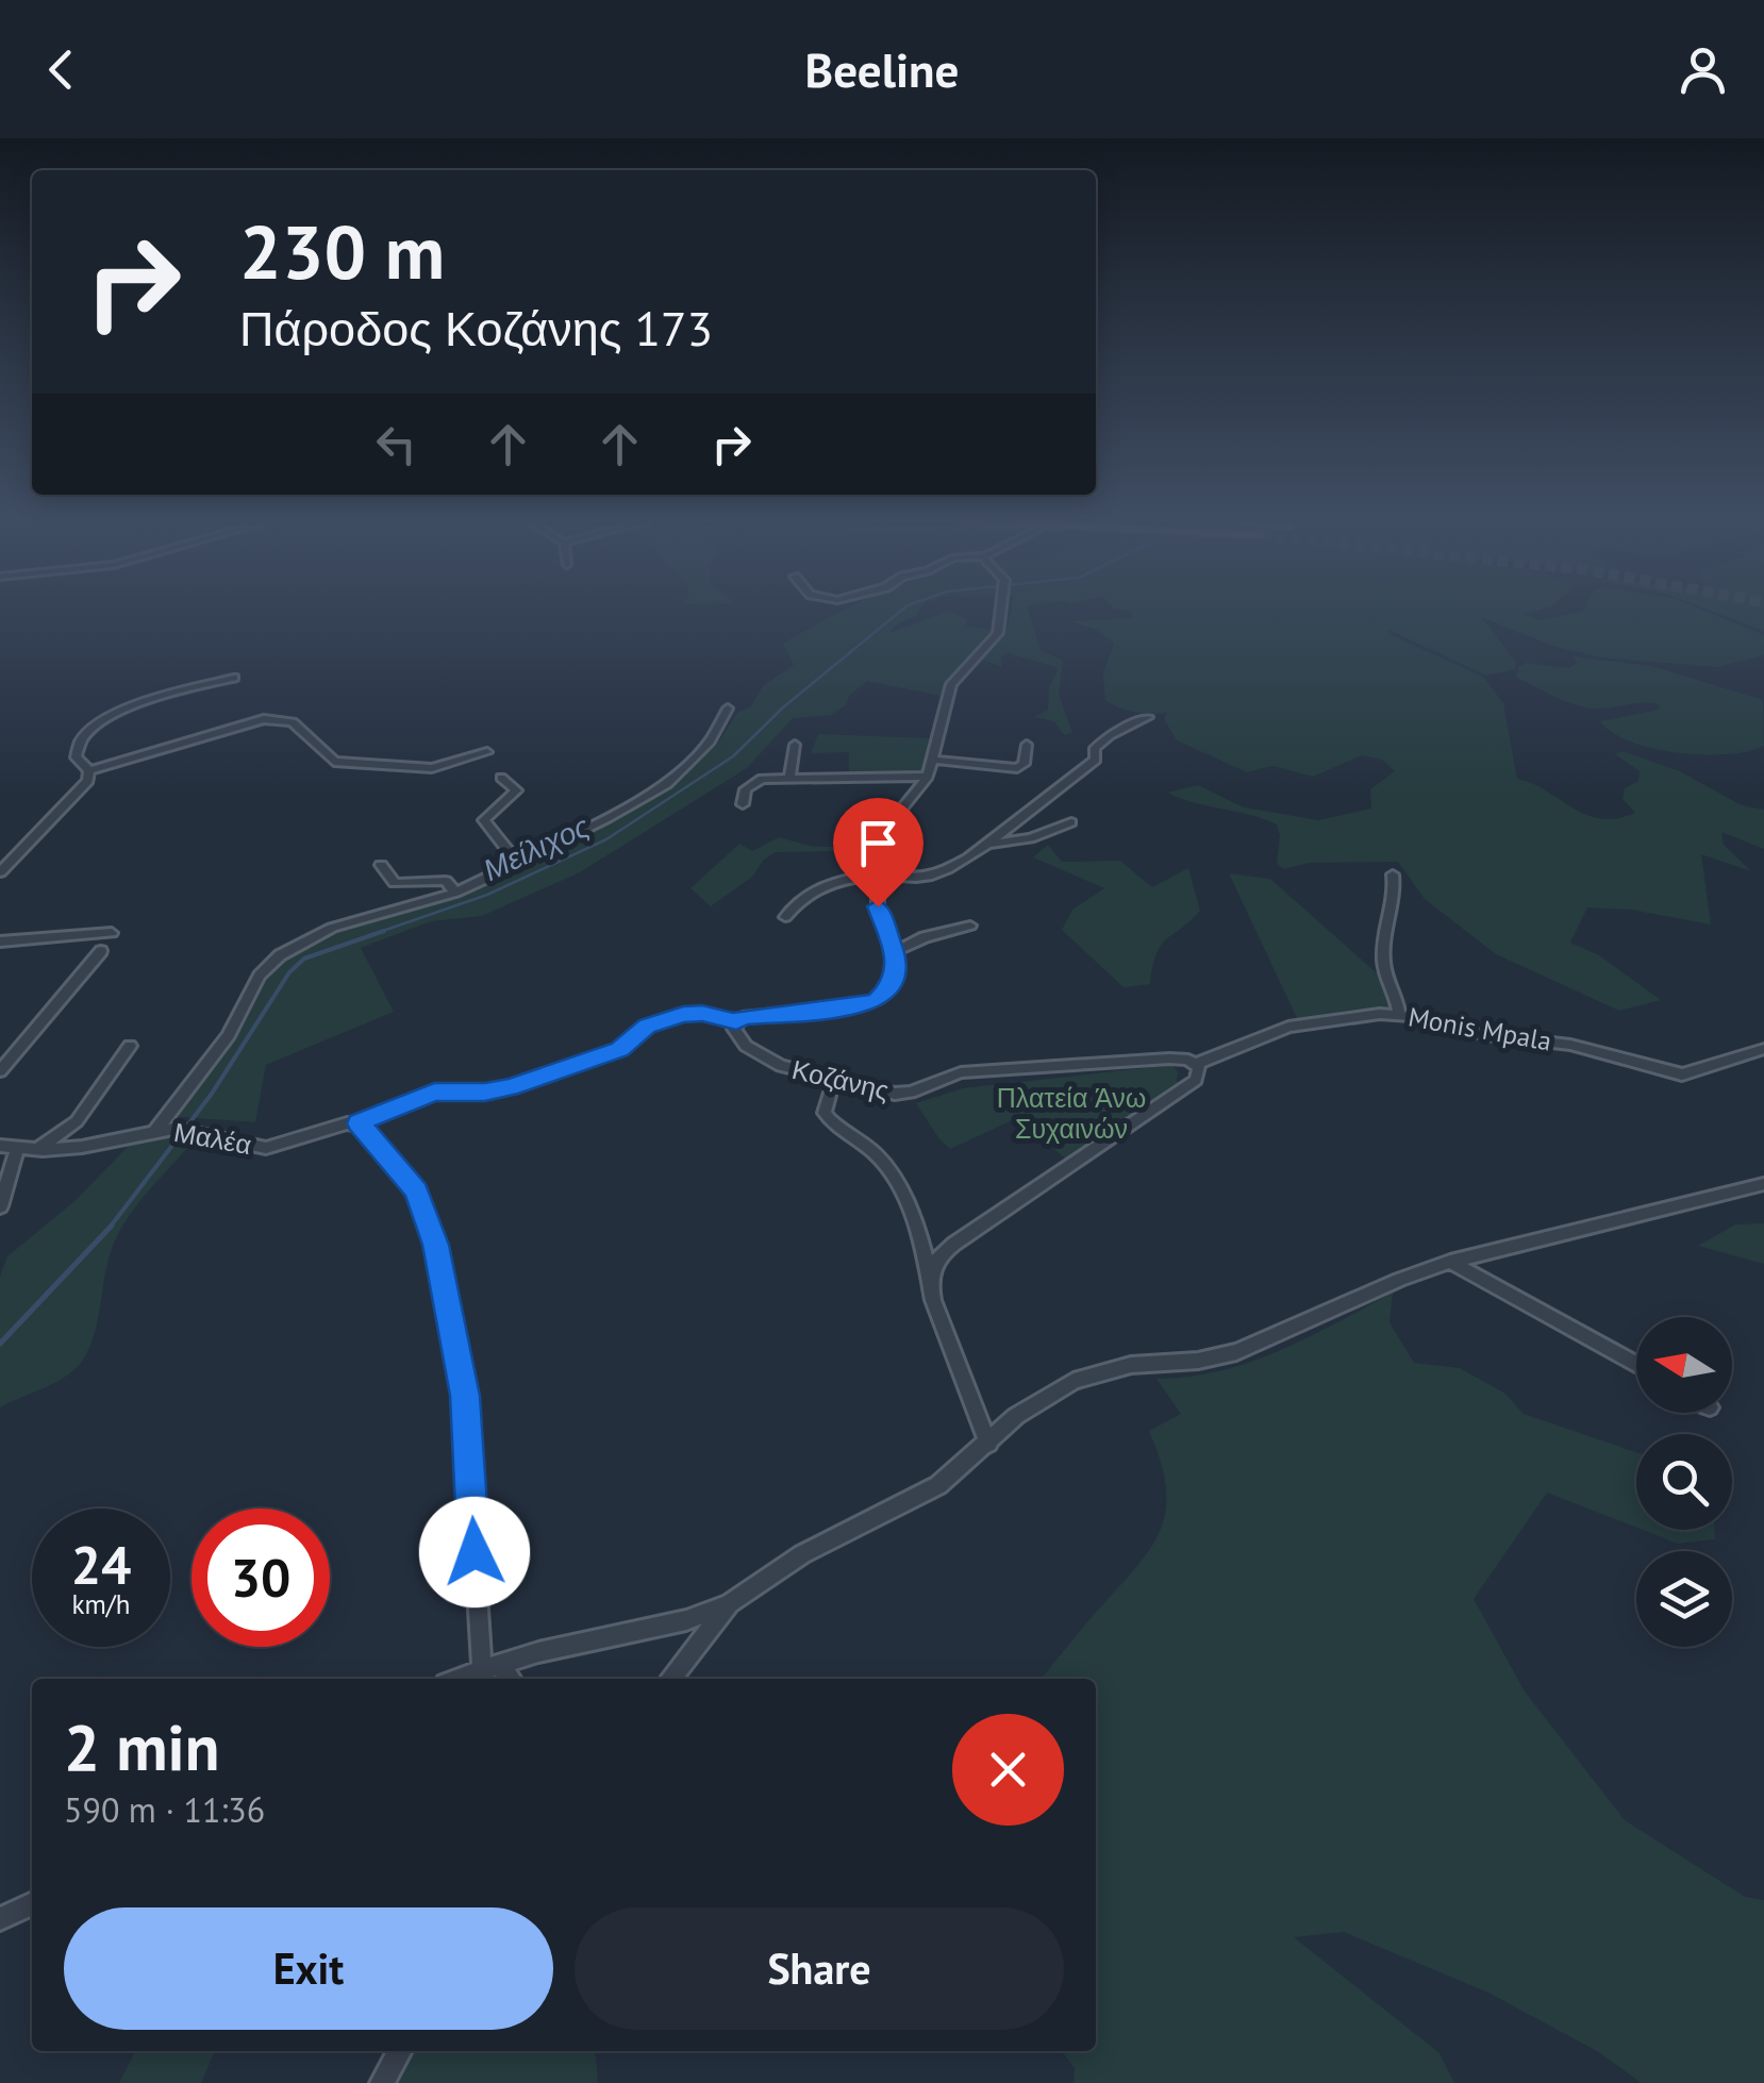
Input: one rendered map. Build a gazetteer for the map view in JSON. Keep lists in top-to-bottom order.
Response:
{
  "streets": {
    "street": ["Monis Mpala", "Κοζάνης", "Μαλέα"]
  },
  "crossings": [
    ["Monis Mpala", "Κοζάνης"],
    ["Κοζάνης", "Μαλέα"]
  ],
  "water": ["Μείλιχος"],
  "parks": ["Πλατεία Άνω Συχαινών"],
  "north": "left",
  "page": {
    "header": "Beeline",
    "turn": ["230 m", "Πάροδος Κοζάνης 173"],
    "speed": "24 km/h",
    "limit": "30",
    "heading": ["2 min", "590 m · 11:36"],
    "buttons": ["Exit", "Share"]
  }
}
